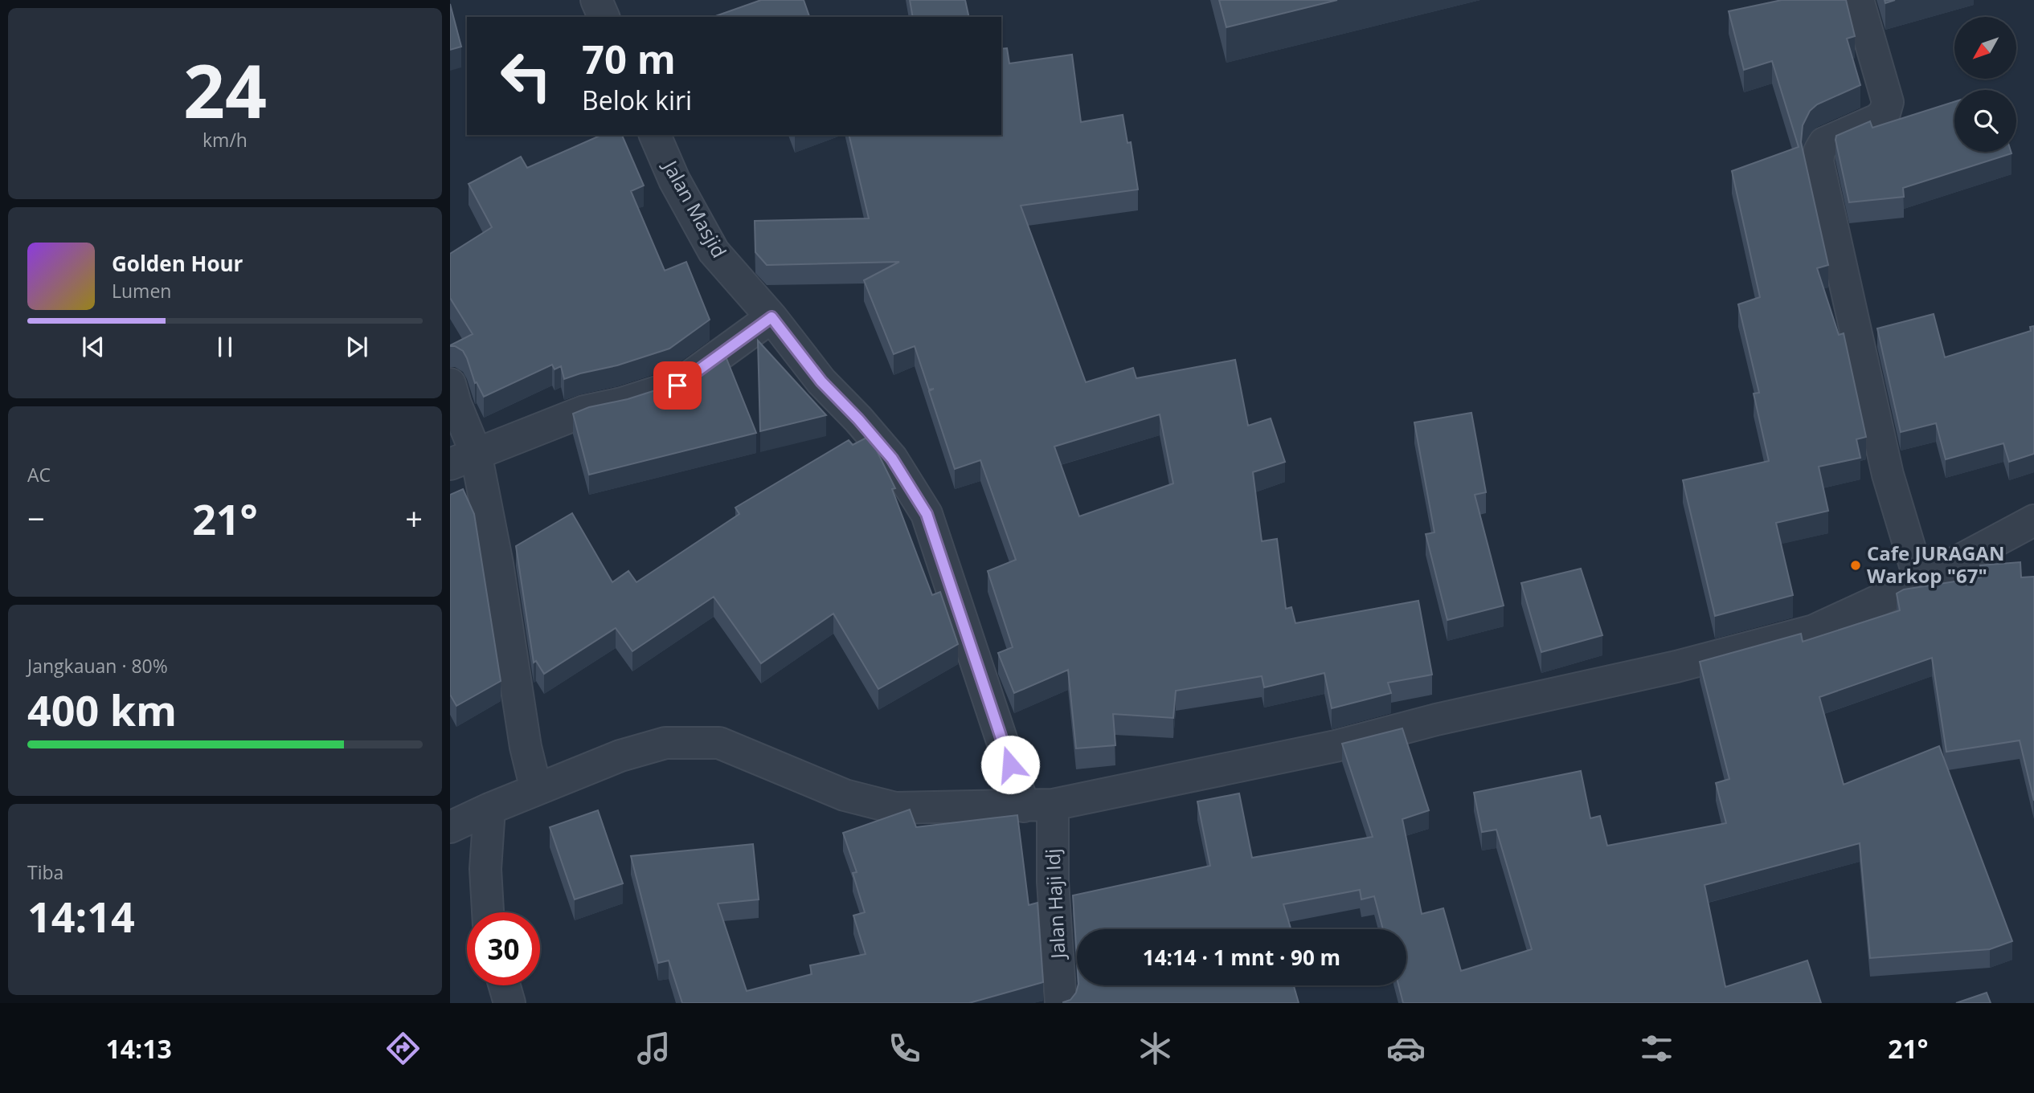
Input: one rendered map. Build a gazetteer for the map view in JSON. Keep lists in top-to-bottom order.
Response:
{
  "streets": {
    "street": ["Jalan Masjid", "Jalan Haji Idj"]
  },
  "crossings": [
    ["Jalan Masjid", "Jalan Haji Idj"]
  ],
  "places": ["Cafe JURAGAN Warkop \"67\""],
  "north": "bottom left",
  "page": {
    "tile": [
      ["24", "km/h"],
      "AC",
      ["Jangkauan · 80%", "400 km"],
      ["Tiba", "14:14"]
    ],
    "turn": ["70 m", "Belok kiri"],
    "song": ["Golden Hour", "Lumen"],
    "heat": ["−", "21°", "+"],
    "limit": "30",
    "trip": "14:14 · 1 mnt · 90 m",
    "tabs": ["14:13", "21°"]
  }
}
